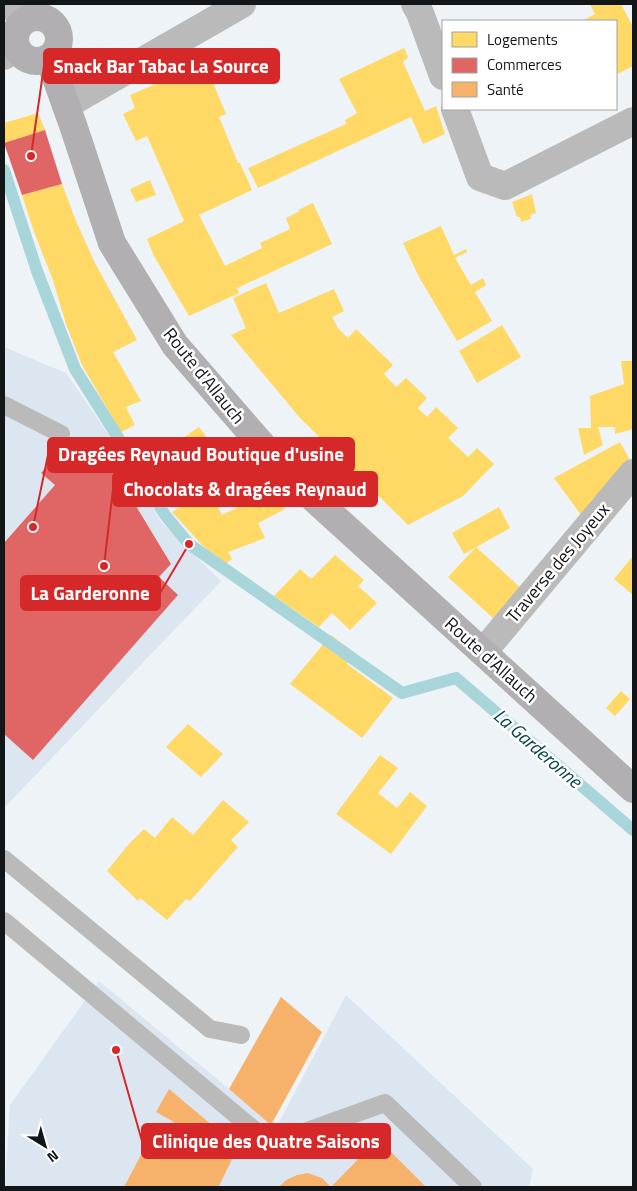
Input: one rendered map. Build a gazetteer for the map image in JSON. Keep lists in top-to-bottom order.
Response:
{
  "streets": {
    "main road": ["Route d'Allauch"],
    "street": ["Traverse des Joyeux"]
  },
  "crossings": [
    ["Route d'Allauch", "Traverse des Joyeux"]
  ],
  "water": ["La Garderonne"],
  "places": [
    "Snack Bar Tabac La Source",
    "Dragées Reynaud Boutique d'usine",
    "La Garderonne",
    "Chocolats & dragées Reynaud",
    "Clinique des Quatre Saisons"
  ],
  "legend": ["Logements", "Commerces", "Santé"],
  "north": "bottom right"
}
